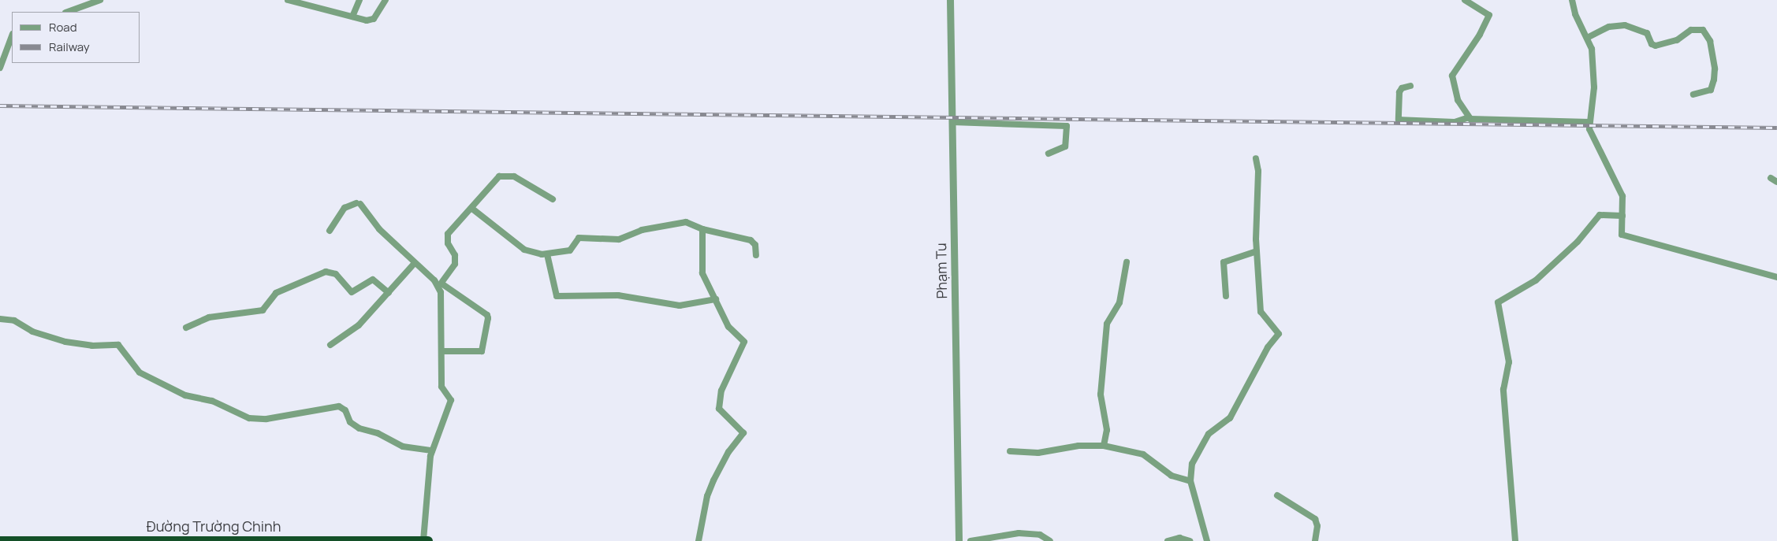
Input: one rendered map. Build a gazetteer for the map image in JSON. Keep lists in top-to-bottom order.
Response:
{
  "streets": {
    "highway": ["Đường Trường Chinh"],
    "street": ["Phạm Tu"]
  },
  "legend": ["Road", "Railway"]
}
